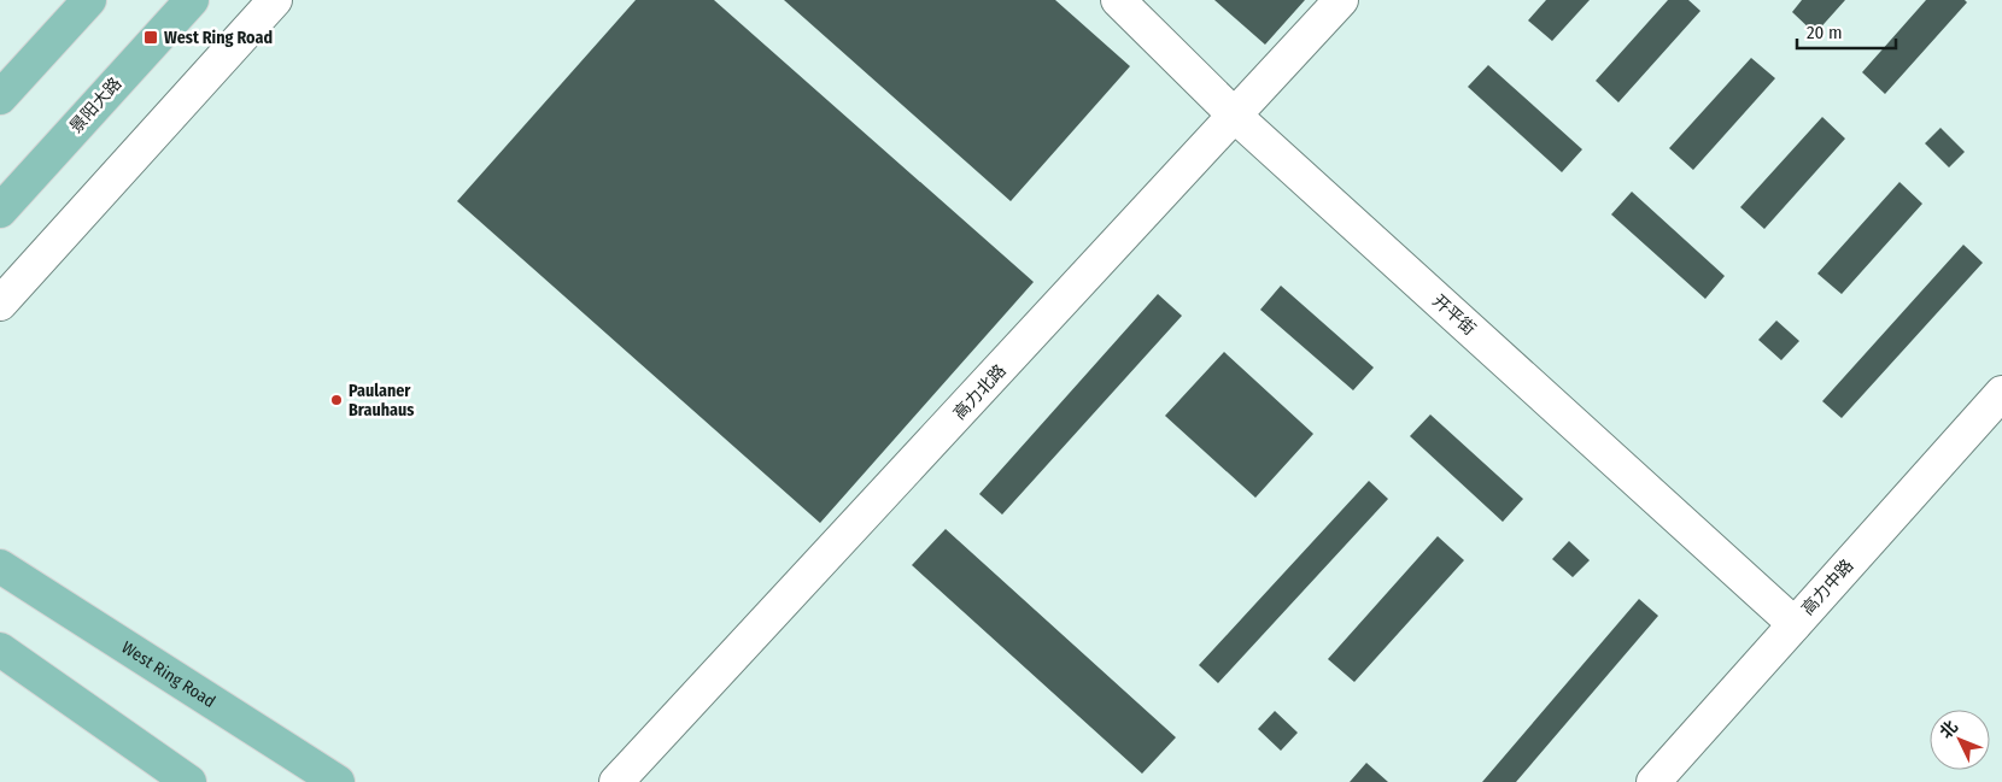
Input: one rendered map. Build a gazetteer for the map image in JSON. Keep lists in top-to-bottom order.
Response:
{
  "streets": {
    "main road": ["景阳大路", "West Ring Road"],
    "street": ["开平街", "高力北路", "高力中路"]
  },
  "crossings": [
    ["开平街", "高力北路"],
    ["开平街", "高力中路"]
  ],
  "places": {
    "transit": ["West Ring Road"],
    "other": ["Paulaner Brauhaus"]
  },
  "scale_bar": "20 m",
  "north": "top left"
}
